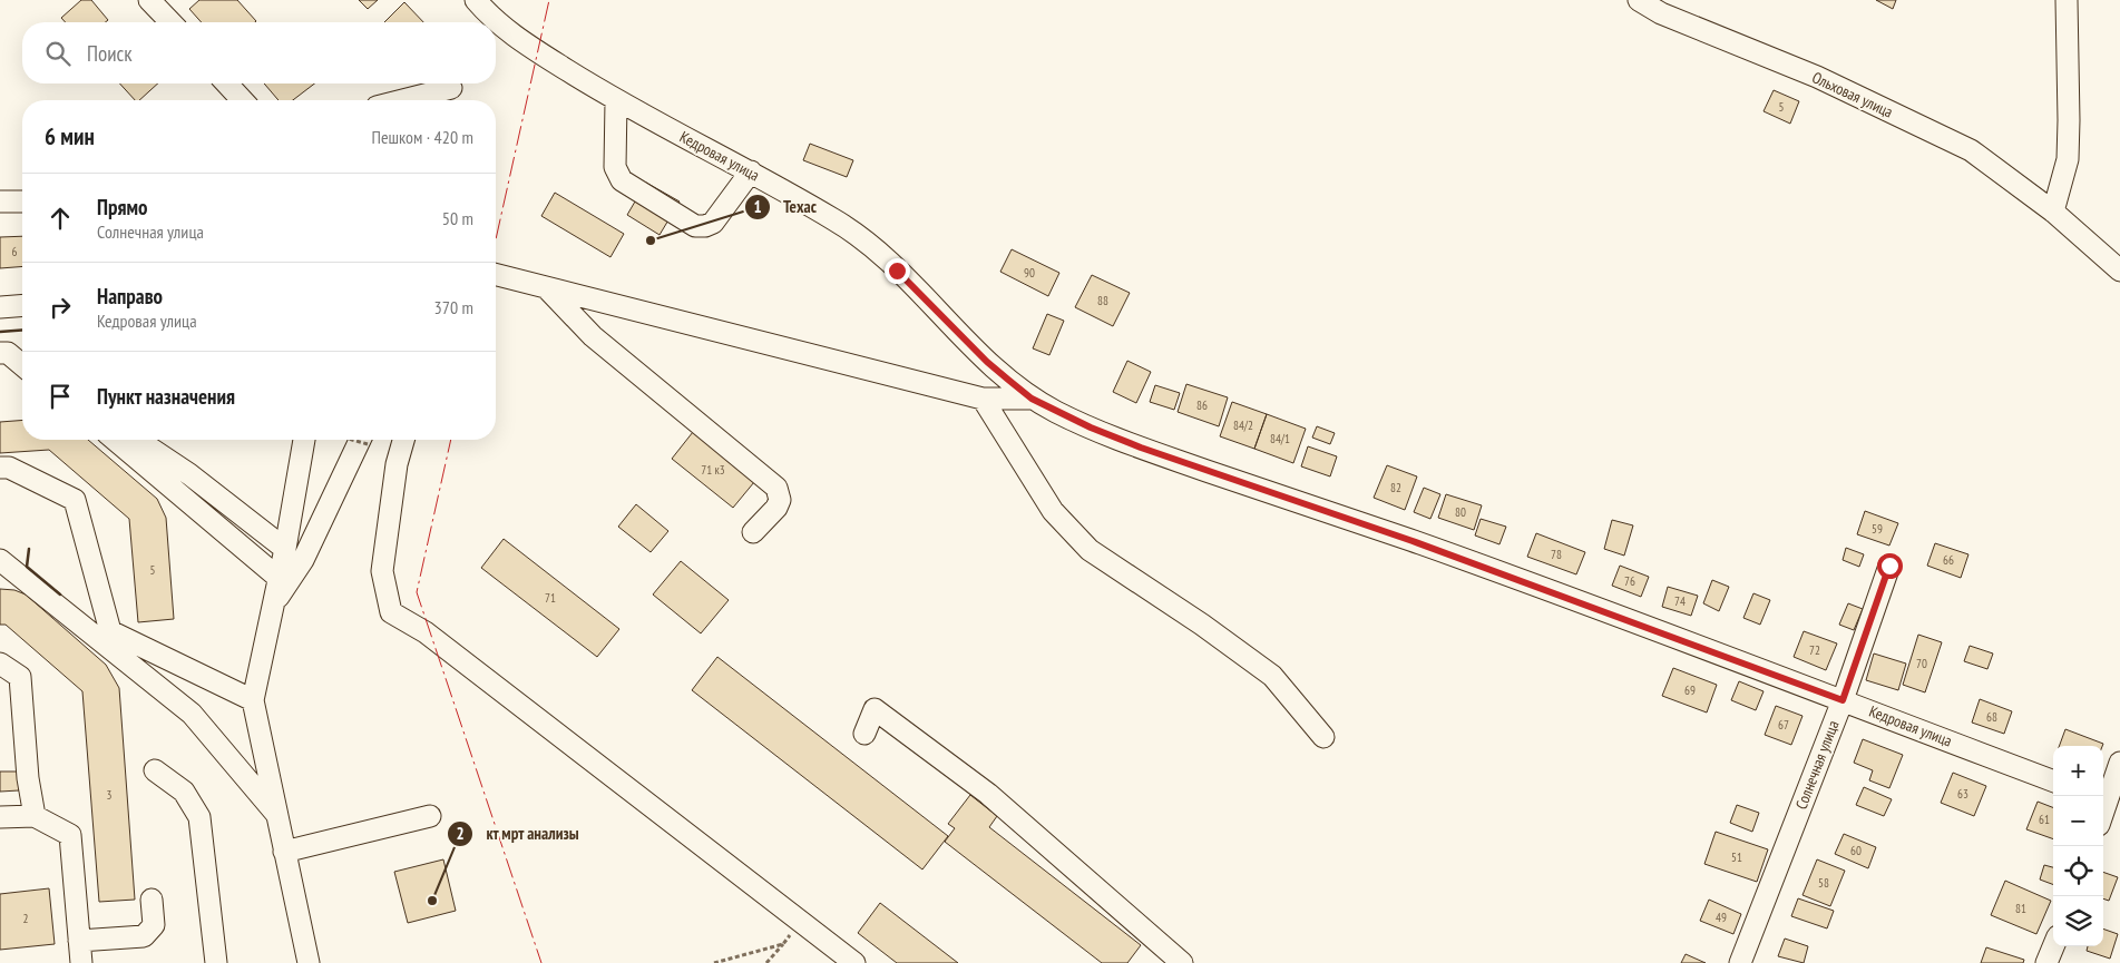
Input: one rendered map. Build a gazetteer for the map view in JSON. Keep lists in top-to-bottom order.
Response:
{
  "streets": {
    "street": ["Ольховая улица", "Кедровая улица", "Солнечная улица"]
  },
  "crossings": [
    ["Кедровая улица", "Солнечная улица"]
  ],
  "places": ["Техас", "кт мрт анализы"],
  "house_numbers": [
    "5",
    "6",
    "90",
    "88",
    "86",
    "84/2",
    "84/1",
    "71 к3",
    "82",
    "80",
    "59",
    "78",
    "66",
    "5",
    "76",
    "71",
    "74",
    "72",
    "70",
    "69",
    "68",
    "67",
    "63",
    "3",
    "61",
    "60",
    "51",
    "58",
    "81",
    "49",
    "2"
  ],
  "page": {
    "search": "Поиск",
    "heading": ["6 мин", "Пешком · 420 m"],
    "list": [
      ["Прямо", "Солнечная улица", "50 m"],
      ["Направо", "Кедровая улица", "370 m"],
      "Пункт назначения"
    ],
    "map_buttons": ["+", "−"]
  }
}
